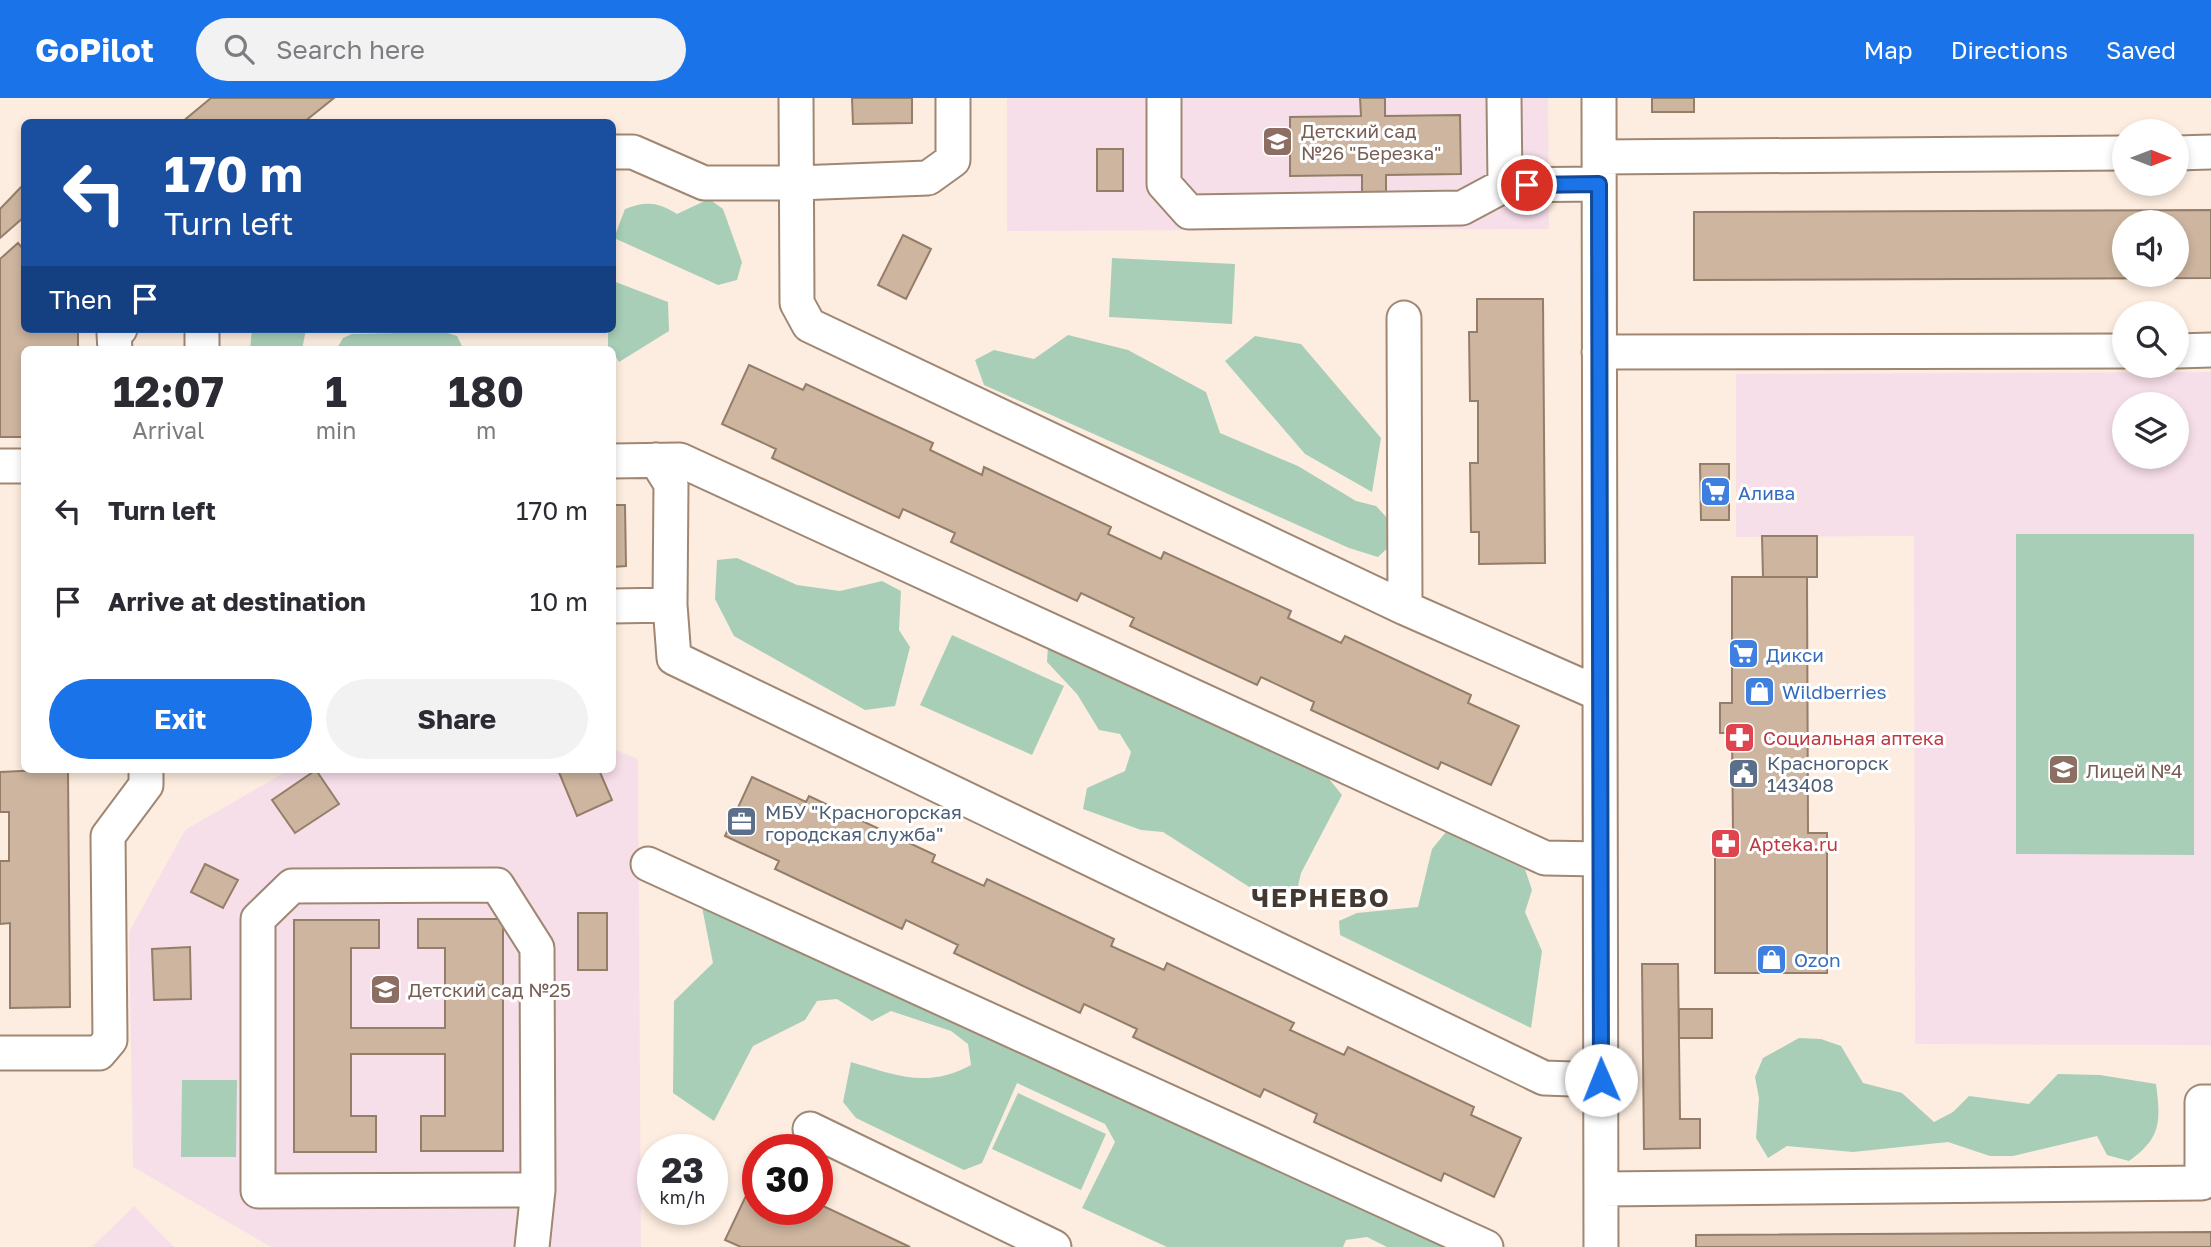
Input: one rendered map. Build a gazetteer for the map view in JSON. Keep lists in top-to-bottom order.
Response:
{
  "districts": ["ЧЕРНЕВО"],
  "places": {
    "school or university": ["Детский сад №26 \"Березка\"", "Лицей №4", "Детский сад №25"],
    "supermarket": ["Алива", "Дикси"],
    "shop": ["Wildberries", "Ozon"],
    "pharmacy": ["Социальная аптека", "Apteka.ru"],
    "public building": ["Красногорск 143408"],
    "office": ["МБУ \"Красногорская городская служба\""]
  },
  "north": "right",
  "page": {
    "header": "GoPilot",
    "search": "Search here",
    "nav": ["Map", "Directions", "Saved"],
    "turn": ["170 m", "Turn left"],
    "then": "Then",
    "eta": [
      "12:07",
      "Arrival",
      "1",
      "min",
      "180",
      "m"
    ],
    "list": [
      {
        "name": "Turn left",
        "value": "170 m"
      },
      {
        "name": "Arrive at destination",
        "value": "10 m"
      }
    ],
    "buttons": ["Exit", "Share"],
    "speed": "23 km/h",
    "limit": "30"
  }
}
